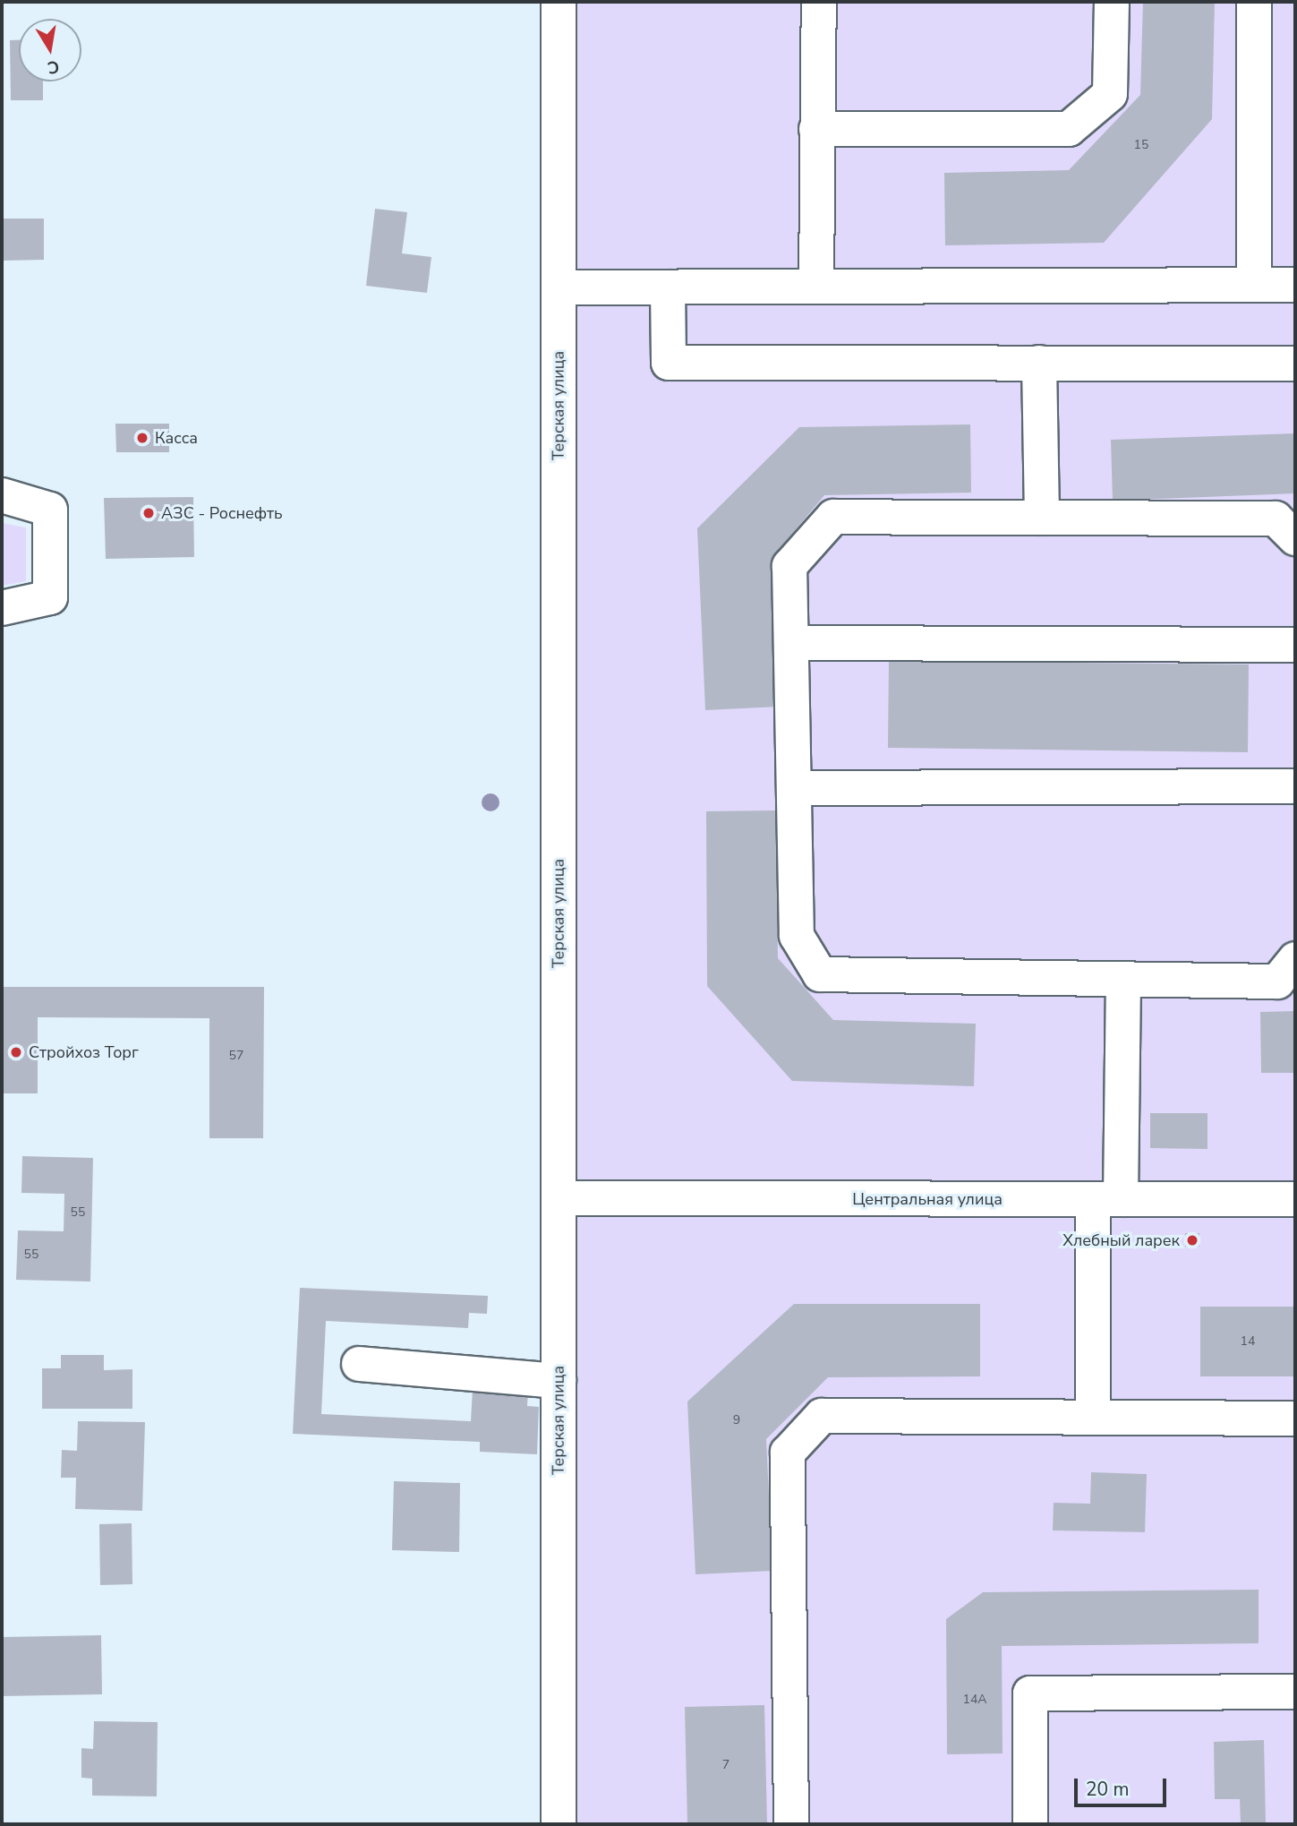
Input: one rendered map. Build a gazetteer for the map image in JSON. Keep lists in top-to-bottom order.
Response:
{
  "streets": {
    "street": ["Терская улица", "Центральная улица"]
  },
  "crossings": [
    ["Терская улица", "Центральная улица"]
  ],
  "places": [
    "Касса",
    "АЗС - Роснефть",
    "Стройхоз Торг",
    "Хлебный ларек"
  ],
  "house_numbers": [
    "15",
    "57",
    "55",
    "55",
    "14",
    "9",
    "14А",
    "7"
  ],
  "scale_bar": "20 m",
  "north": "bottom"
}
